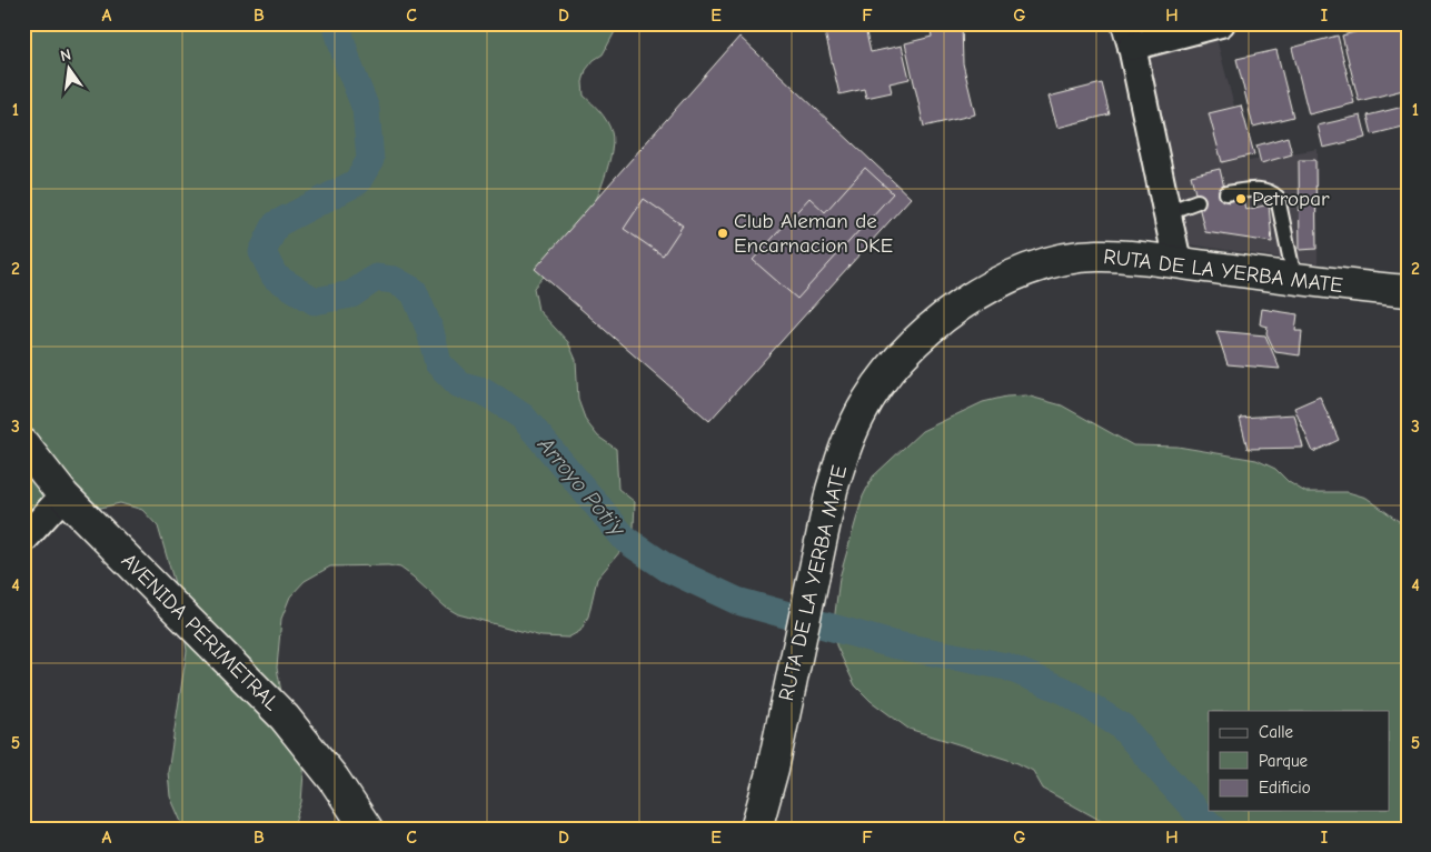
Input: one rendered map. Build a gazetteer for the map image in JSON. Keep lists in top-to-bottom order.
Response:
{
  "streets": {
    "main road": ["RUTA DE LA YERBA MATE", "AVENIDA PERIMETRAL"]
  },
  "water": ["Arroyo Poti'y"],
  "places": ["Petropar", "Club Aleman de Encarnacion DKE"],
  "legend": ["Calle", "Parque", "Edificio"],
  "north": "top",
  "grid": {
    "columns": [
      "A",
      "B",
      "C",
      "D",
      "E",
      "F",
      "G",
      "H",
      "I"
    ],
    "rows": [
      "1",
      "2",
      "3",
      "4",
      "5"
    ]
  }
}
